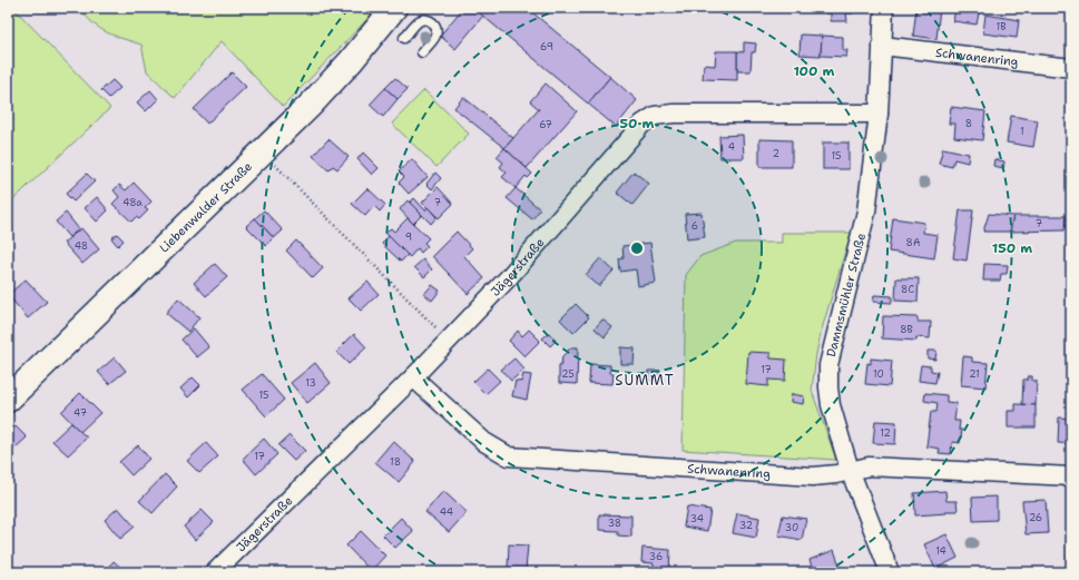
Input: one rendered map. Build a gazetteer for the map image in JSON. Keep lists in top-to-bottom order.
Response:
{
  "streets": {
    "main road": ["Liebenwalder Straße"],
    "street": ["Schwanenring", "Jägerstraße", "Dammsmühler Straße"]
  },
  "crossings": [
    ["Schwanenring", "Jägerstraße"],
    ["Schwanenring", "Dammsmühler Straße"],
    ["Jägerstraße", "Dammsmühler Straße"]
  ],
  "districts": ["SUMMT"],
  "house_numbers": [
    "1B",
    "69",
    "8",
    "67",
    "1",
    "4",
    "2",
    "15",
    "48a",
    "7",
    "7",
    "6",
    "9",
    "8A",
    "48",
    "8C",
    "8B",
    "17",
    "25",
    "10",
    "21",
    "13",
    "15",
    "47",
    "12",
    "17",
    "18",
    "44",
    "26",
    "34",
    "38",
    "32",
    "30",
    "14",
    "36"
  ],
  "rings": ["100 m", "50 m", "150 m"]
}
